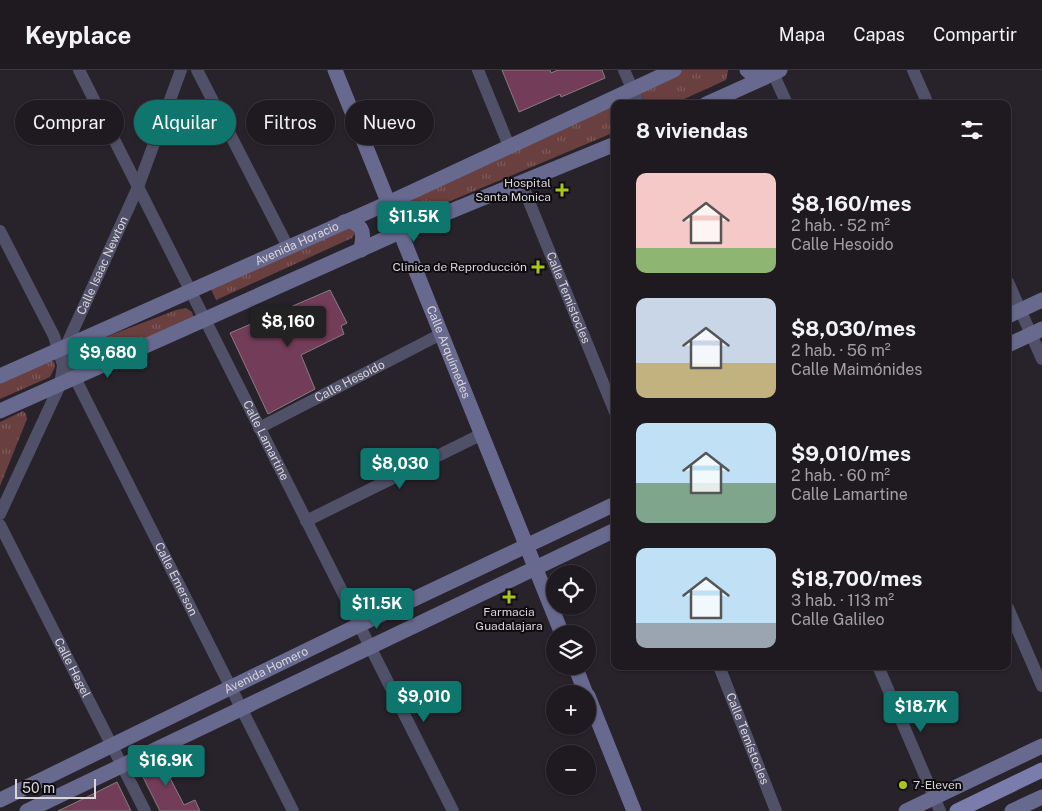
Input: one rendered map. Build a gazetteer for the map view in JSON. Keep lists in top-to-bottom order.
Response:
{
  "streets": {
    "street": [
      "Avenida Horacio",
      "Calle Isaac Newton",
      "Calle Temístocles",
      "Calle Arquímedes",
      "Calle Hesoido",
      "Calle Lamartine",
      "Calle Emerson",
      "Calle Hegel",
      "Avenida Homero"
    ]
  },
  "crossings": [
    ["Avenida Horacio", "Calle Isaac Newton"],
    ["Avenida Horacio", "Calle Arquímedes"],
    ["Avenida Horacio", "Calle Lamartine"],
    ["Avenida Horacio", "Calle Emerson"],
    ["Calle Isaac Newton", "Calle Lamartine"],
    ["Calle Isaac Newton", "Calle Emerson"],
    ["Calle Arquímedes", "Calle Hesoido"],
    ["Calle Arquímedes", "Avenida Homero"],
    ["Calle Hesoido", "Calle Lamartine"],
    ["Calle Lamartine", "Avenida Homero"],
    ["Calle Emerson", "Avenida Homero"],
    ["Calle Hegel", "Avenida Homero"]
  ],
  "places": {
    "health": ["Hospital Santa Monica", "Clinica de Reproducción", "Farmacia Guadalajara"],
    "other": ["7-Eleven"]
  },
  "scale_bar": "50 m",
  "page": {
    "header": "Keyplace",
    "nav": ["Mapa", "Capas", "Compartir"],
    "chip": [
      "Comprar",
      "Alquilar",
      "Filtros",
      "Nuevo"
    ],
    "heading": "8 viviendas",
    "list": [
      {
        "name": "$8,160/mes",
        "note": "2 hab. · 52 m² · Calle Hesoido"
      },
      {
        "name": "$8,030/mes",
        "note": "2 hab. · 56 m² · Calle Maimónides"
      },
      {
        "name": "$9,010/mes",
        "note": "2 hab. · 60 m² · Calle Lamartine"
      },
      {
        "name": "$18,700/mes",
        "note": "3 hab. · 113 m² · Calle Galileo"
      }
    ],
    "price": [
      "$11.5K",
      "$8,160",
      "$9,680",
      "$8,030",
      "$11.5K",
      "$9,010",
      "$18.7K",
      "$16.9K"
    ],
    "map_buttons": ["+", "−"],
    "scale": "50 m"
  }
}
